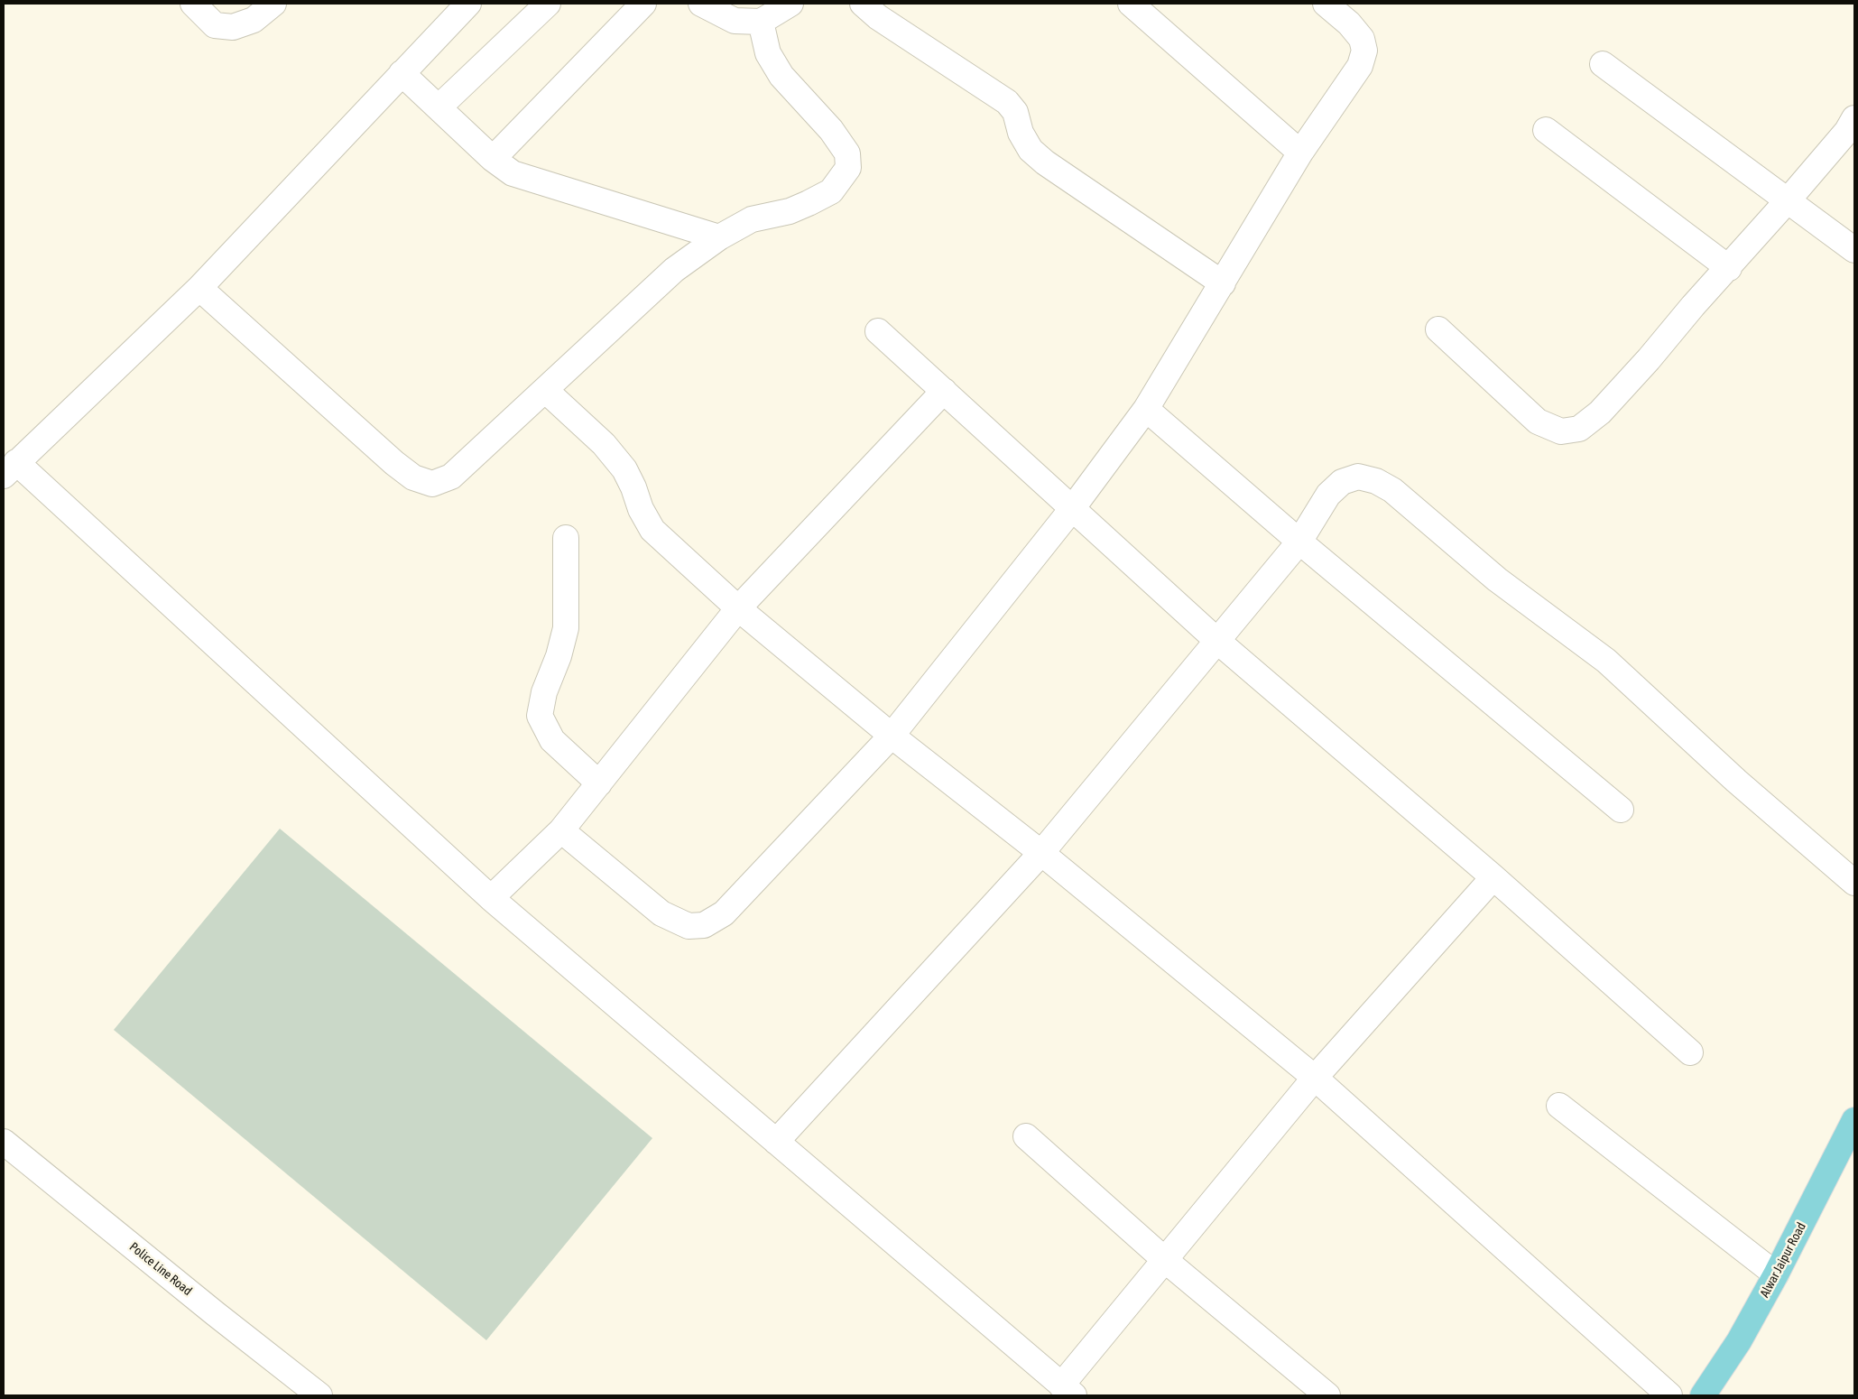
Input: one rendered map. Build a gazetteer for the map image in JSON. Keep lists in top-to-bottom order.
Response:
{
  "streets": {
    "main road": ["Alwar Jaipur Road"],
    "street": ["Police Line Road"]
  }
}
